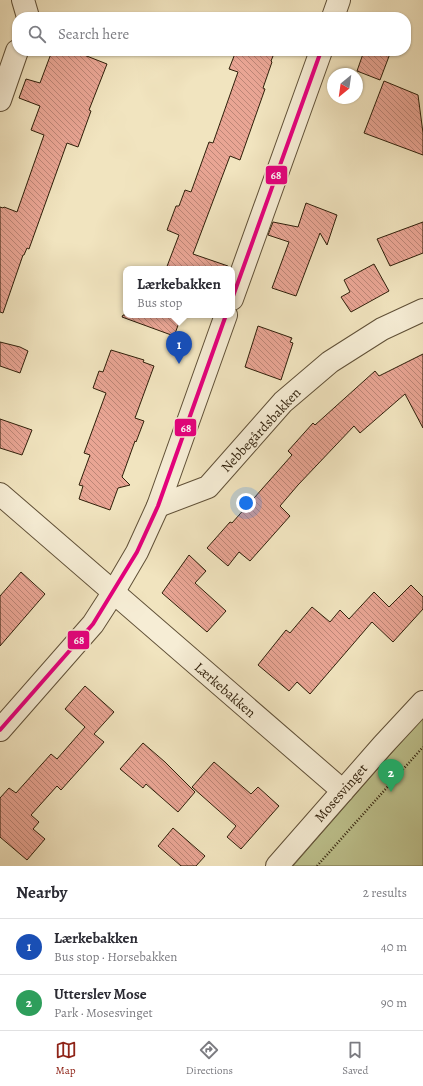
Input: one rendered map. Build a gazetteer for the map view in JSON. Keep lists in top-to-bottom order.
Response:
{
  "streets": {
    "street": ["Nebbegårdsbakken", "Lærkebakken", "Mosesvinget"]
  },
  "crossings": [
    ["Lærkebakken", "Mosesvinget"]
  ],
  "lines": ["transit line 68"],
  "north": "bottom left",
  "page": {
    "search": "Search here",
    "popup": ["Lærkebakken", "Bus stop"],
    "pins": ["1", "2"],
    "heading": ["Nearby", "2 results"],
    "list": [
      {
        "mark": "1",
        "name": "Lærkebakken",
        "note": "Bus stop · Horsebakken",
        "value": "40 m"
      },
      {
        "mark": "2",
        "name": "Utterslev Mose",
        "note": "Park · Mosesvinget",
        "value": "90 m"
      }
    ],
    "nav": ["Map", "Directions", "Saved"]
  }
}
